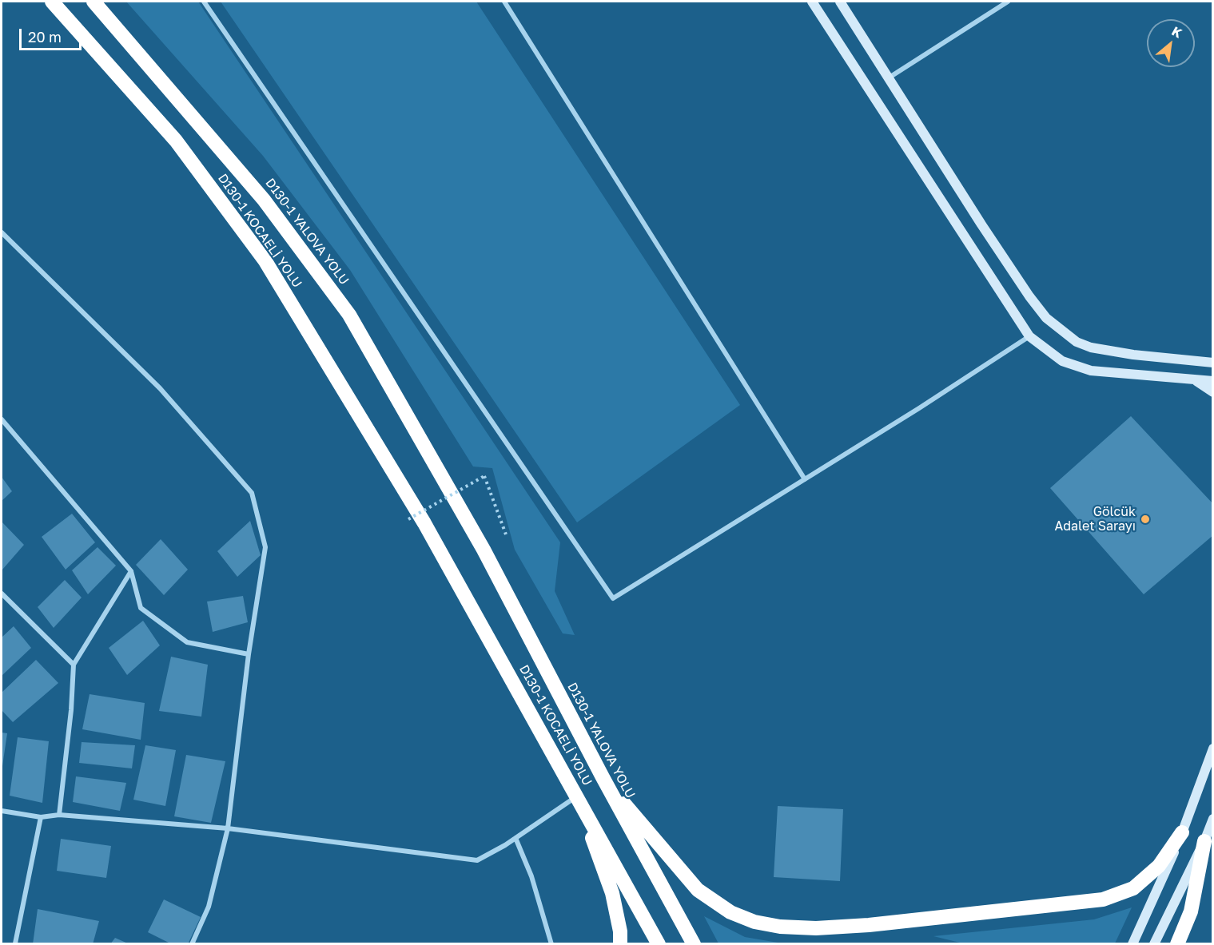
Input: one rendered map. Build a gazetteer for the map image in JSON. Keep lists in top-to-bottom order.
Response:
{
  "streets": {
    "highway": ["D130-1 KOCAELİ YOLU", "D130-1 YALOVA YOLU"]
  },
  "places": ["Gölcük Adalet Sarayı"],
  "scale_bar": "20 m",
  "north": "top right"
}
